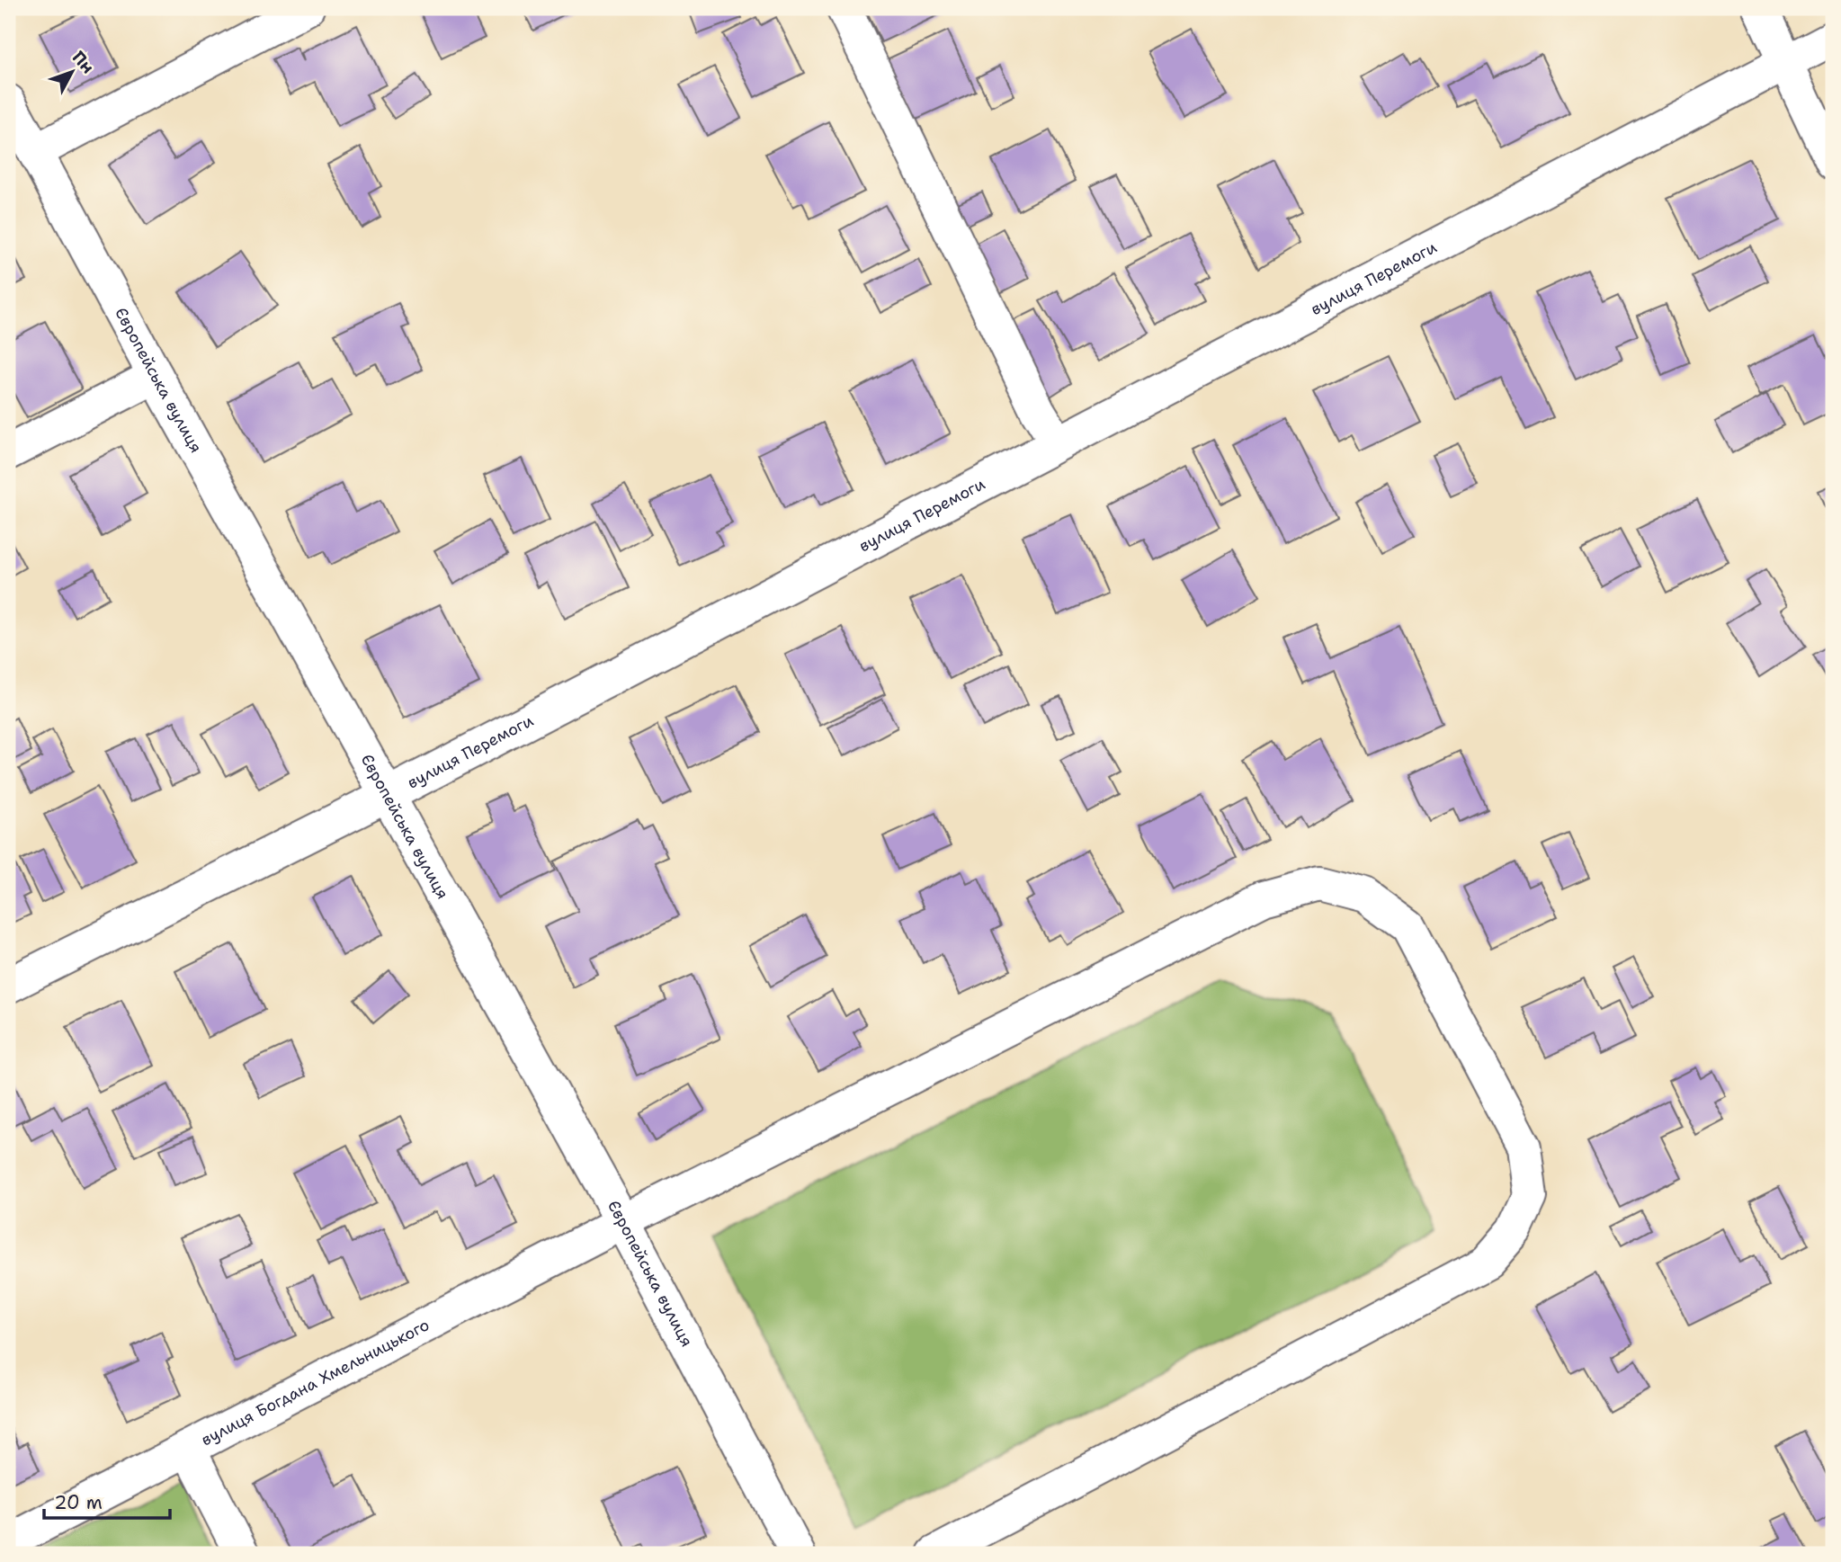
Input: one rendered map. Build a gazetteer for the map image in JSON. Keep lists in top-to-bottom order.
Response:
{
  "streets": {
    "street": ["вулиця Перемоги", "Європейська вулиця", "вулиця Богдана Хмельницького"]
  },
  "crossings": [
    ["вулиця Перемоги", "Європейська вулиця"],
    ["Європейська вулиця", "вулиця Богдана Хмельницького"]
  ],
  "scale_bar": "20 m",
  "north": "top right"
}
